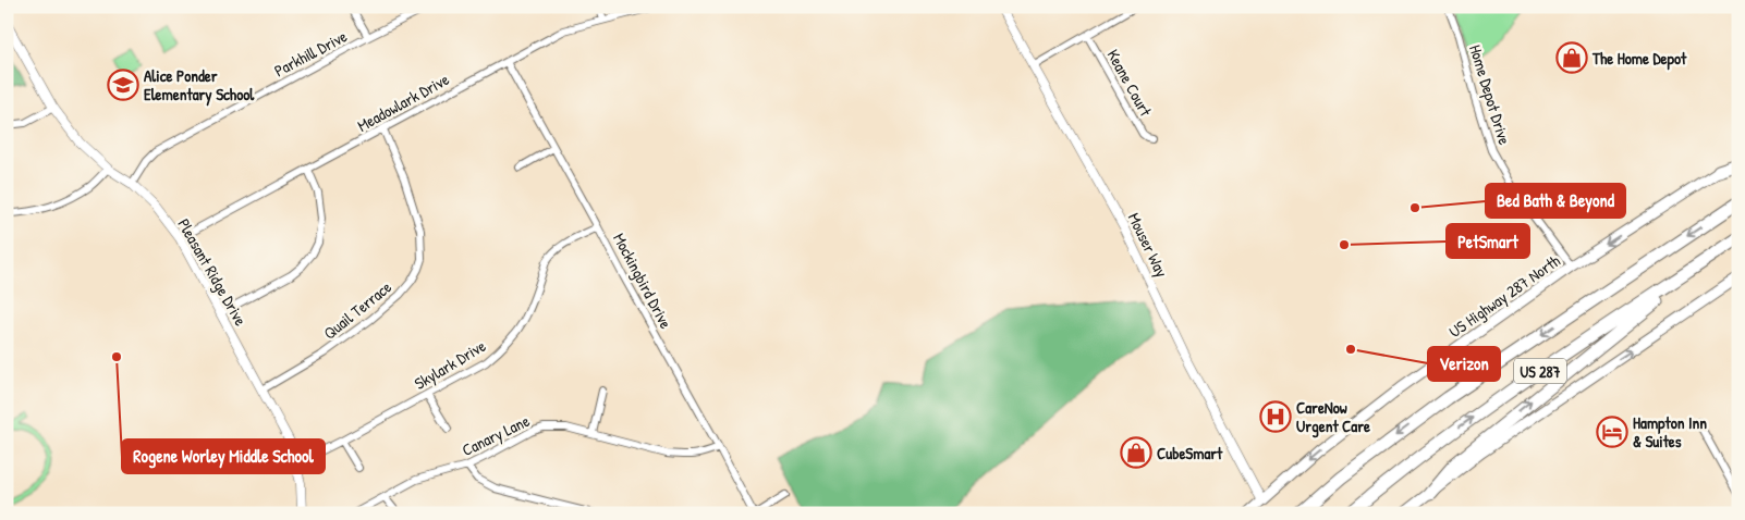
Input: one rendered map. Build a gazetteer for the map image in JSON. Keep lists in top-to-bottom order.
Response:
{
  "streets": {
    "highway": ["US 287"],
    "main road": ["US Highway 287 North"],
    "street": [
      "Parkhill Drive",
      "Keane Court",
      "Home Depot Drive",
      "Meadowlark Drive",
      "Mouser Way",
      "Pleasant Ridge Drive",
      "Mockingbird Drive",
      "Quail Terrace",
      "Skylark Drive",
      "Canary Lane"
    ]
  },
  "crossings": [
    ["Parkhill Drive", "Pleasant Ridge Drive"],
    ["Home Depot Drive", "US Highway 287 North"],
    ["Meadowlark Drive", "Pleasant Ridge Drive"],
    ["Meadowlark Drive", "Mockingbird Drive"],
    ["Meadowlark Drive", "Quail Terrace"],
    ["Mouser Way", "US Highway 287 North"],
    ["Pleasant Ridge Drive", "Quail Terrace"],
    ["Pleasant Ridge Drive", "Skylark Drive"],
    ["Mockingbird Drive", "Skylark Drive"],
    ["Mockingbird Drive", "Canary Lane"]
  ],
  "one_way": ["US Highway 287 North"],
  "places": {
    "shop": ["The Home Depot", "CubeSmart"],
    "school or university": ["Alice Ponder Elementary School"],
    "other": [
      "Bed Bath & Beyond",
      "PetSmart",
      "Verizon",
      "Rogene Worley Middle School"
    ],
    "hospital": ["CareNow Urgent Care"],
    "hotel": ["Hampton Inn & Suites"]
  }
}
